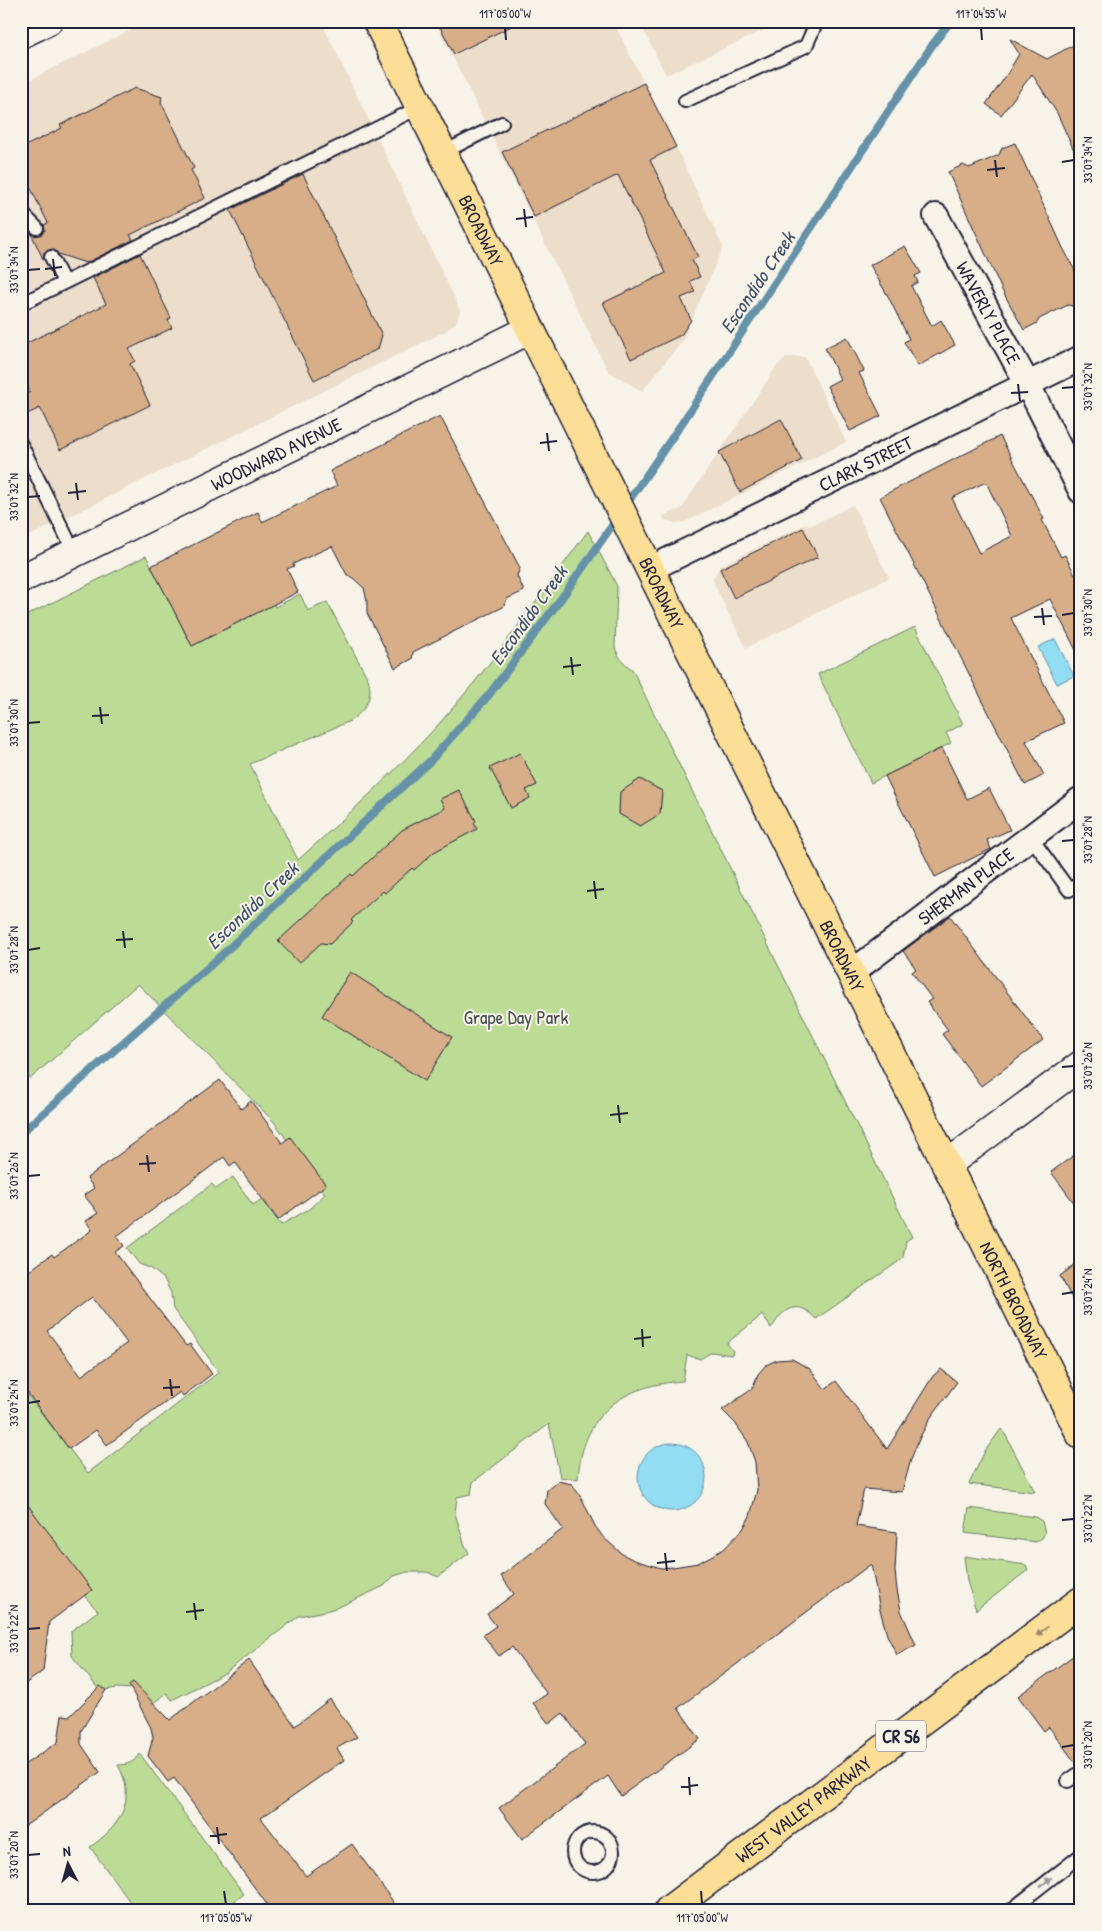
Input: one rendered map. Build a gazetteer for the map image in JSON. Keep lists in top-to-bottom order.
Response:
{
  "streets": {
    "main road": [
      "BROADWAY",
      "NORTH BROADWAY",
      "CR S6",
      "WEST VALLEY PARKWAY"
    ],
    "street": [
      "WAVERLY PLACE",
      "WOODWARD AVENUE",
      "CLARK STREET",
      "SHERMAN PLACE"
    ]
  },
  "crossings": [
    ["BROADWAY", "WOODWARD AVENUE"],
    ["BROADWAY", "CLARK STREET"],
    ["BROADWAY", "SHERMAN PLACE"],
    ["BROADWAY", "NORTH BROADWAY"],
    ["WAVERLY PLACE", "CLARK STREET"]
  ],
  "one_way": ["WEST VALLEY PARKWAY"],
  "water": ["Escondido Creek"],
  "parks": ["Grape Day Park"],
  "north": "top",
  "coordinates": [
    "117°05'00\"W",
    "117°04'55\"W",
    "33°07'34\"N",
    "33°07'32\"N",
    "33°07'30\"N",
    "33°07'28\"N",
    "33°07'26\"N",
    "33°07'24\"N",
    "33°07'22\"N",
    "33°07'20\"N",
    "117°05'05\"W"
  ]
}
